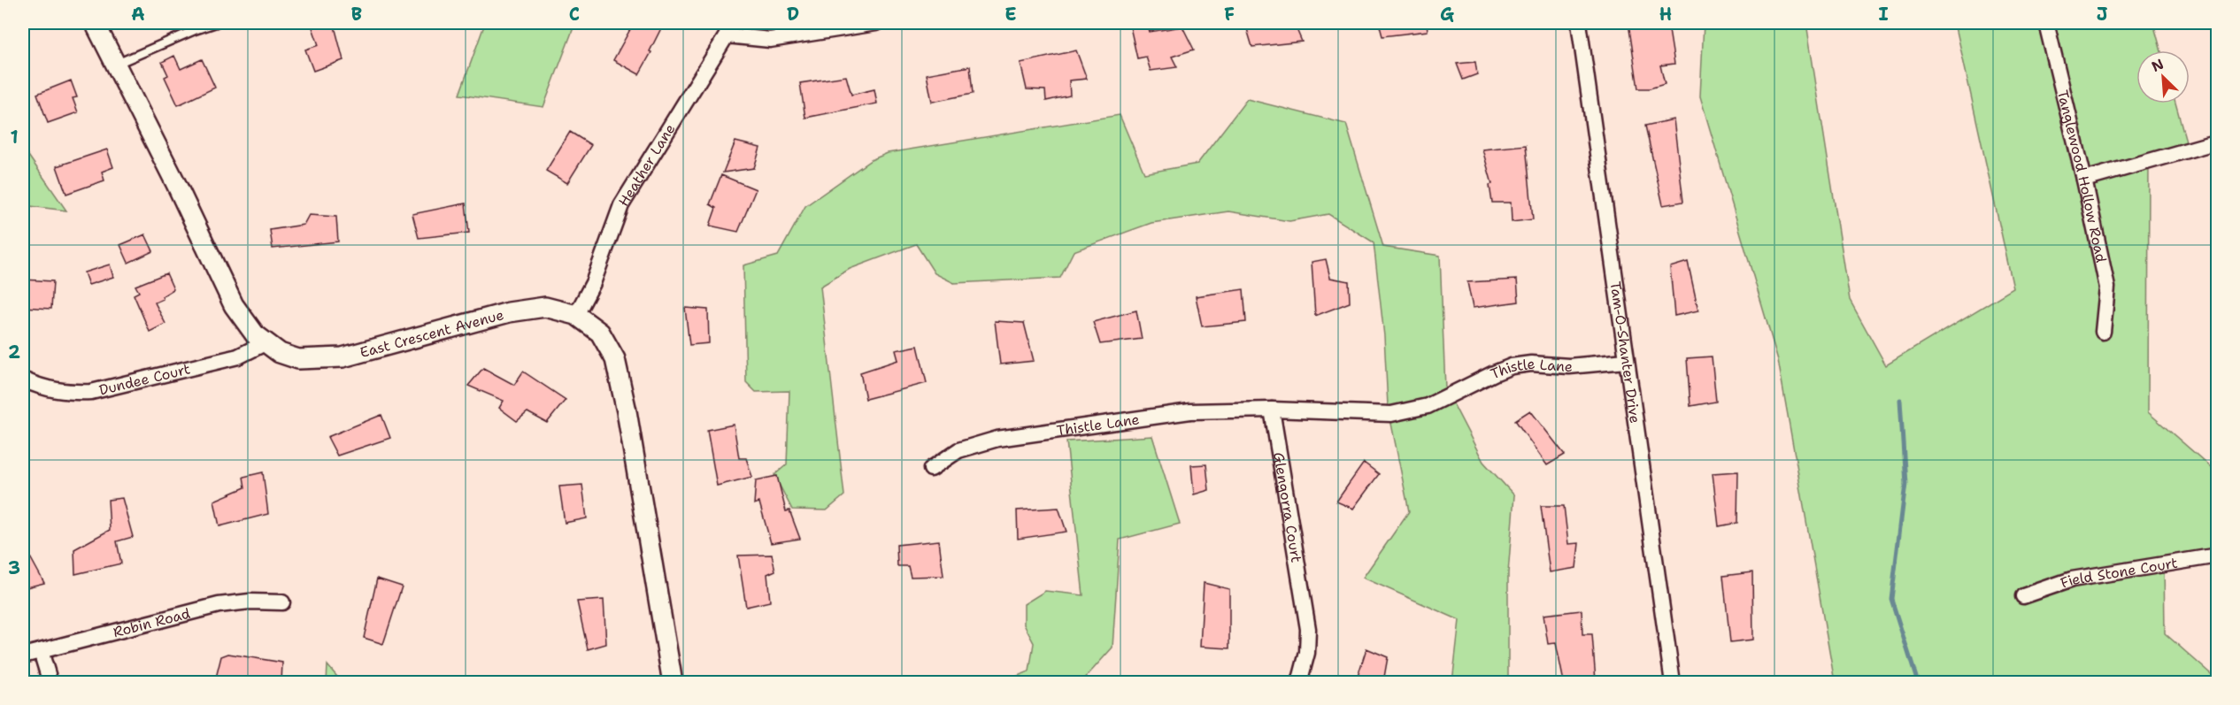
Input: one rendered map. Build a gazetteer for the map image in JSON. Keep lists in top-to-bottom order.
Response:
{
  "streets": {
    "street": [
      "Heather Lane",
      "Tanglewood Hollow Road",
      "East Crescent Avenue",
      "Tam-O-Shanter Drive",
      "Thistle Lane",
      "Dundee Court",
      "Glengorra Court",
      "Field Stone Court",
      "Robin Road"
    ]
  },
  "crossings": [
    ["Heather Lane", "East Crescent Avenue"],
    ["East Crescent Avenue", "Dundee Court"],
    ["Tam-O-Shanter Drive", "Thistle Lane"],
    ["Thistle Lane", "Glengorra Court"]
  ],
  "north": "top left",
  "grid": {
    "columns": [
      "A",
      "B",
      "C",
      "D",
      "E",
      "F",
      "G",
      "H",
      "I",
      "J"
    ],
    "rows": ["1", "2", "3"]
  }
}
